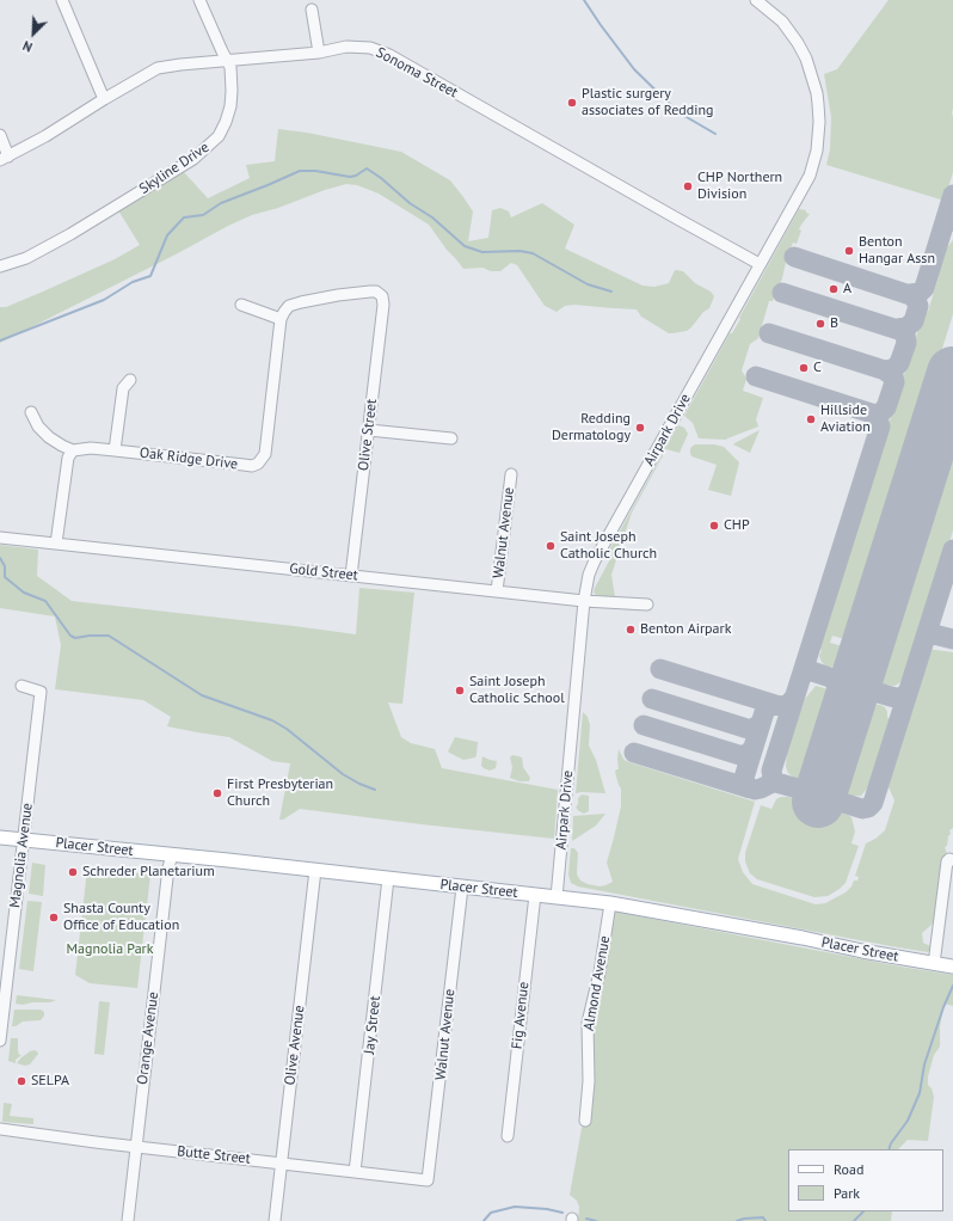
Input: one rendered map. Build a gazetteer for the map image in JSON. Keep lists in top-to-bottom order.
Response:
{
  "streets": {
    "main road": ["Placer Street"],
    "street": [
      "Sonoma Street",
      "Skyline Drive",
      "Airpark Drive",
      "Olive Street",
      "Oak Ridge Drive",
      "Walnut Avenue",
      "Gold Street",
      "Magnolia Avenue",
      "Almond Avenue",
      "Fig Avenue",
      "Jay Street",
      "Orange Avenue",
      "Olive Avenue",
      "Butte Street"
    ]
  },
  "crossings": [
    ["Sonoma Street", "Skyline Drive"],
    ["Sonoma Street", "Airpark Drive"],
    ["Airpark Drive", "Gold Street"],
    ["Airpark Drive", "Placer Street"],
    ["Olive Street", "Oak Ridge Drive"],
    ["Olive Street", "Gold Street"],
    ["Walnut Avenue", "Gold Street"],
    ["Walnut Avenue", "Placer Street"],
    ["Walnut Avenue", "Butte Street"],
    ["Placer Street", "Magnolia Avenue"],
    ["Placer Street", "Almond Avenue"],
    ["Placer Street", "Fig Avenue"],
    ["Placer Street", "Jay Street"],
    ["Placer Street", "Orange Avenue"],
    ["Placer Street", "Olive Avenue"],
    ["Jay Street", "Butte Street"],
    ["Orange Avenue", "Butte Street"],
    ["Olive Avenue", "Butte Street"]
  ],
  "parks": ["Magnolia Park"],
  "places": [
    "Plastic surgery associates of Redding",
    "CHP Northern Division",
    "Benton Hangar Assn",
    "A",
    "B",
    "C",
    "Hillside Aviation",
    "Redding Dermatology",
    "CHP",
    "Saint Joseph Catholic Church",
    "Benton Airpark",
    "Saint Joseph Catholic School",
    "First Presbyterian Church",
    "Schreder Planetarium",
    "Shasta County Office of Education",
    "SELPA"
  ],
  "legend": ["Road", "Park"],
  "north": "bottom left"
}
